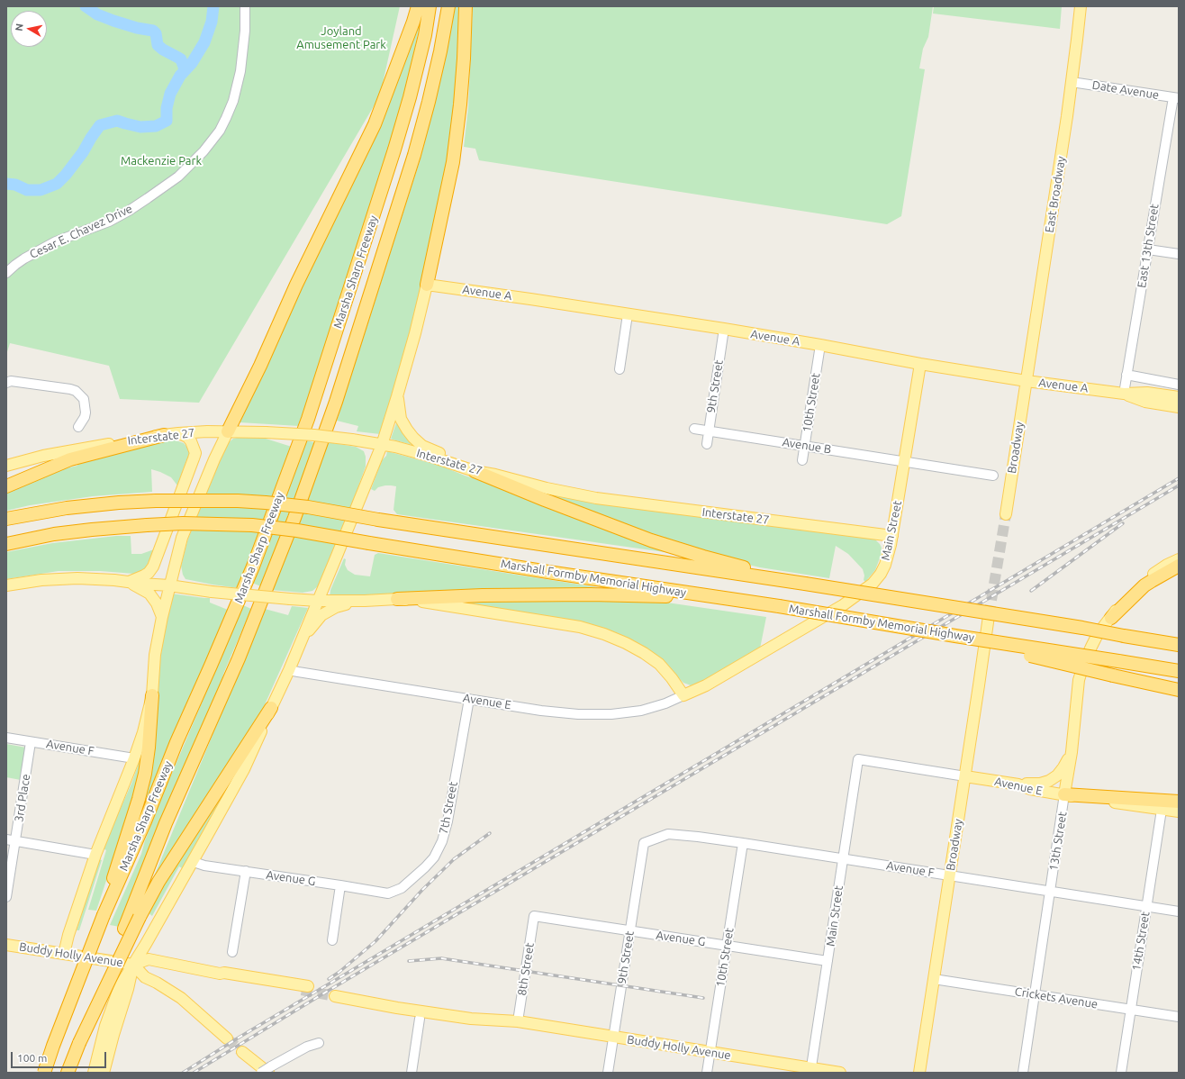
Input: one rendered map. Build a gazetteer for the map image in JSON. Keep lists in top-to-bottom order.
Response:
{
  "streets": {
    "highway": ["Marsha Sharp Freeway", "Marshall Formby Memorial Highway"],
    "main road": [
      "East Broadway",
      "Avenue A",
      "Interstate 27",
      "Broadway",
      "Main Street",
      "Avenue E",
      "13th Street",
      "Buddy Holly Avenue"
    ],
    "street": [
      "Date Avenue",
      "Cesar E. Chavez Drive",
      "East 13th Street",
      "9th Street",
      "10th Street",
      "Avenue B",
      "Avenue F",
      "3rd Place",
      "7th Street",
      "Avenue G",
      "14th Street",
      "8th Street",
      "Crickets Avenue"
    ]
  },
  "crossings": [
    ["Date Avenue", "East Broadway"],
    ["Date Avenue", "East 13th Street"],
    ["East Broadway", "Avenue A"],
    ["East Broadway", "Broadway"],
    ["East 13th Street", "Avenue A"],
    ["Avenue A", "9th Street"],
    ["Avenue A", "10th Street"],
    ["Avenue A", "Broadway"],
    ["Avenue A", "Main Street"],
    ["9th Street", "Avenue B"],
    ["9th Street", "Avenue F"],
    ["9th Street", "Avenue G"],
    ["9th Street", "Buddy Holly Avenue"],
    ["10th Street", "Avenue B"],
    ["10th Street", "Avenue F"],
    ["10th Street", "Avenue G"],
    ["10th Street", "Buddy Holly Avenue"],
    ["Interstate 27", "Main Street"],
    ["Avenue B", "Main Street"],
    ["Broadway", "Avenue E"],
    ["Broadway", "Avenue F"],
    ["Broadway", "Crickets Avenue"],
    ["Main Street", "Avenue E"],
    ["Main Street", "Avenue F"],
    ["Main Street", "Avenue G"],
    ["Main Street", "Buddy Holly Avenue"],
    ["Avenue E", "7th Street"],
    ["Avenue E", "13th Street"],
    ["Avenue E", "14th Street"],
    ["Avenue F", "3rd Place"],
    ["Avenue F", "13th Street"],
    ["Avenue F", "14th Street"],
    ["7th Street", "Avenue G"],
    ["13th Street", "Crickets Avenue"],
    ["Avenue G", "8th Street"],
    ["14th Street", "Crickets Avenue"],
    ["Buddy Holly Avenue", "8th Street"]
  ],
  "parks": ["Joyland Amusement Park", "Mackenzie Park"],
  "scale_bar": "100 m",
  "north": "left"
}
